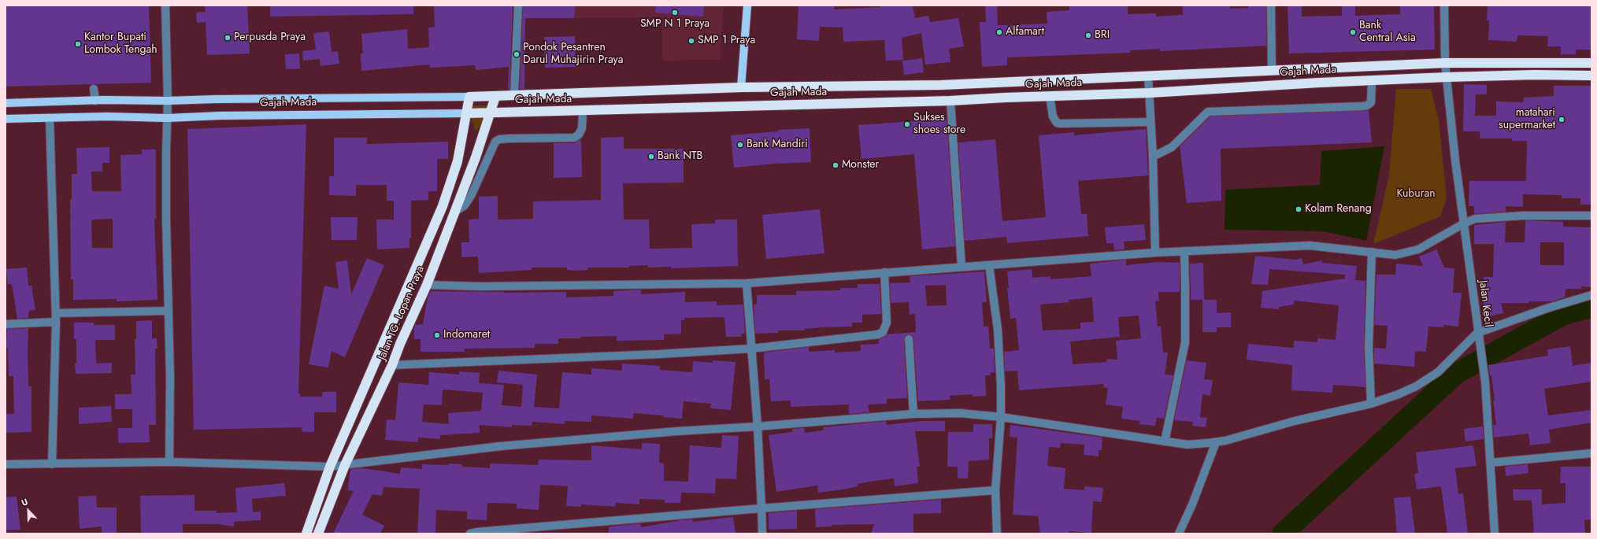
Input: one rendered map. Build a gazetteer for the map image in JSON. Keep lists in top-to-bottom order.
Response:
{
  "streets": {
    "highway": ["Gajah Mada", "Jalan TG. Lopan Praya"],
    "street": ["Jalan Kecil"]
  },
  "crossings": [
    ["Gajah Mada", "Jalan Kecil"],
    ["Gajah Mada", "Jalan TG. Lopan Praya"]
  ],
  "parks": ["Kuburan"],
  "places": [
    "SMP N 1 Praya",
    "Alfamart",
    "Bank Central Asia",
    "BRI",
    "Perpusda Praya",
    "SMP 1 Praya",
    "Kantor Bupati Lombok Tengah",
    "Pondok Pesantren Darul Muhajirin Praya",
    "matahari supermarket",
    "Sukses shoes store",
    "Bank Mandiri",
    "Bank NTB",
    "Monster",
    "Kolam Renang",
    "Indomaret"
  ],
  "north": "top left"
}
